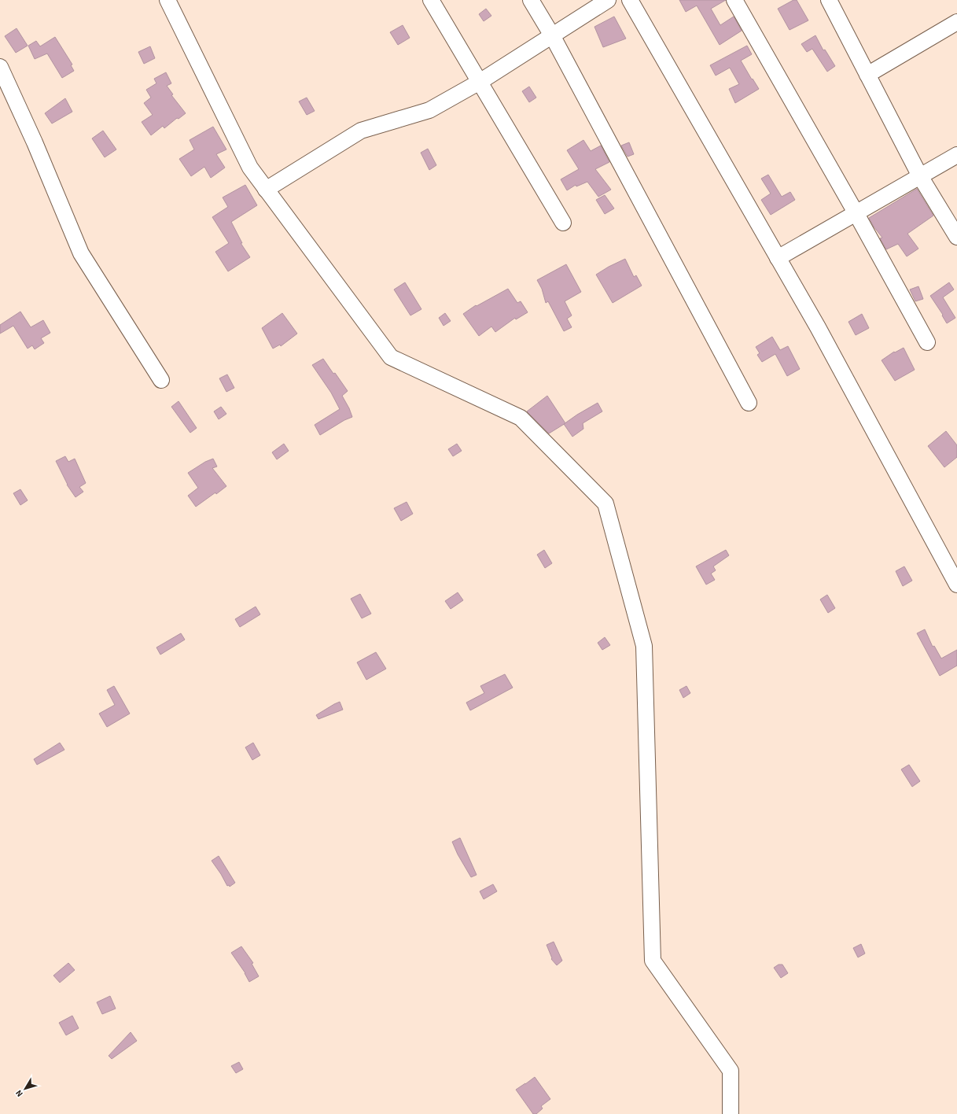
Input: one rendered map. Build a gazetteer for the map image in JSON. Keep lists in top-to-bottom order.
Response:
{
  "north": "bottom left"
}
